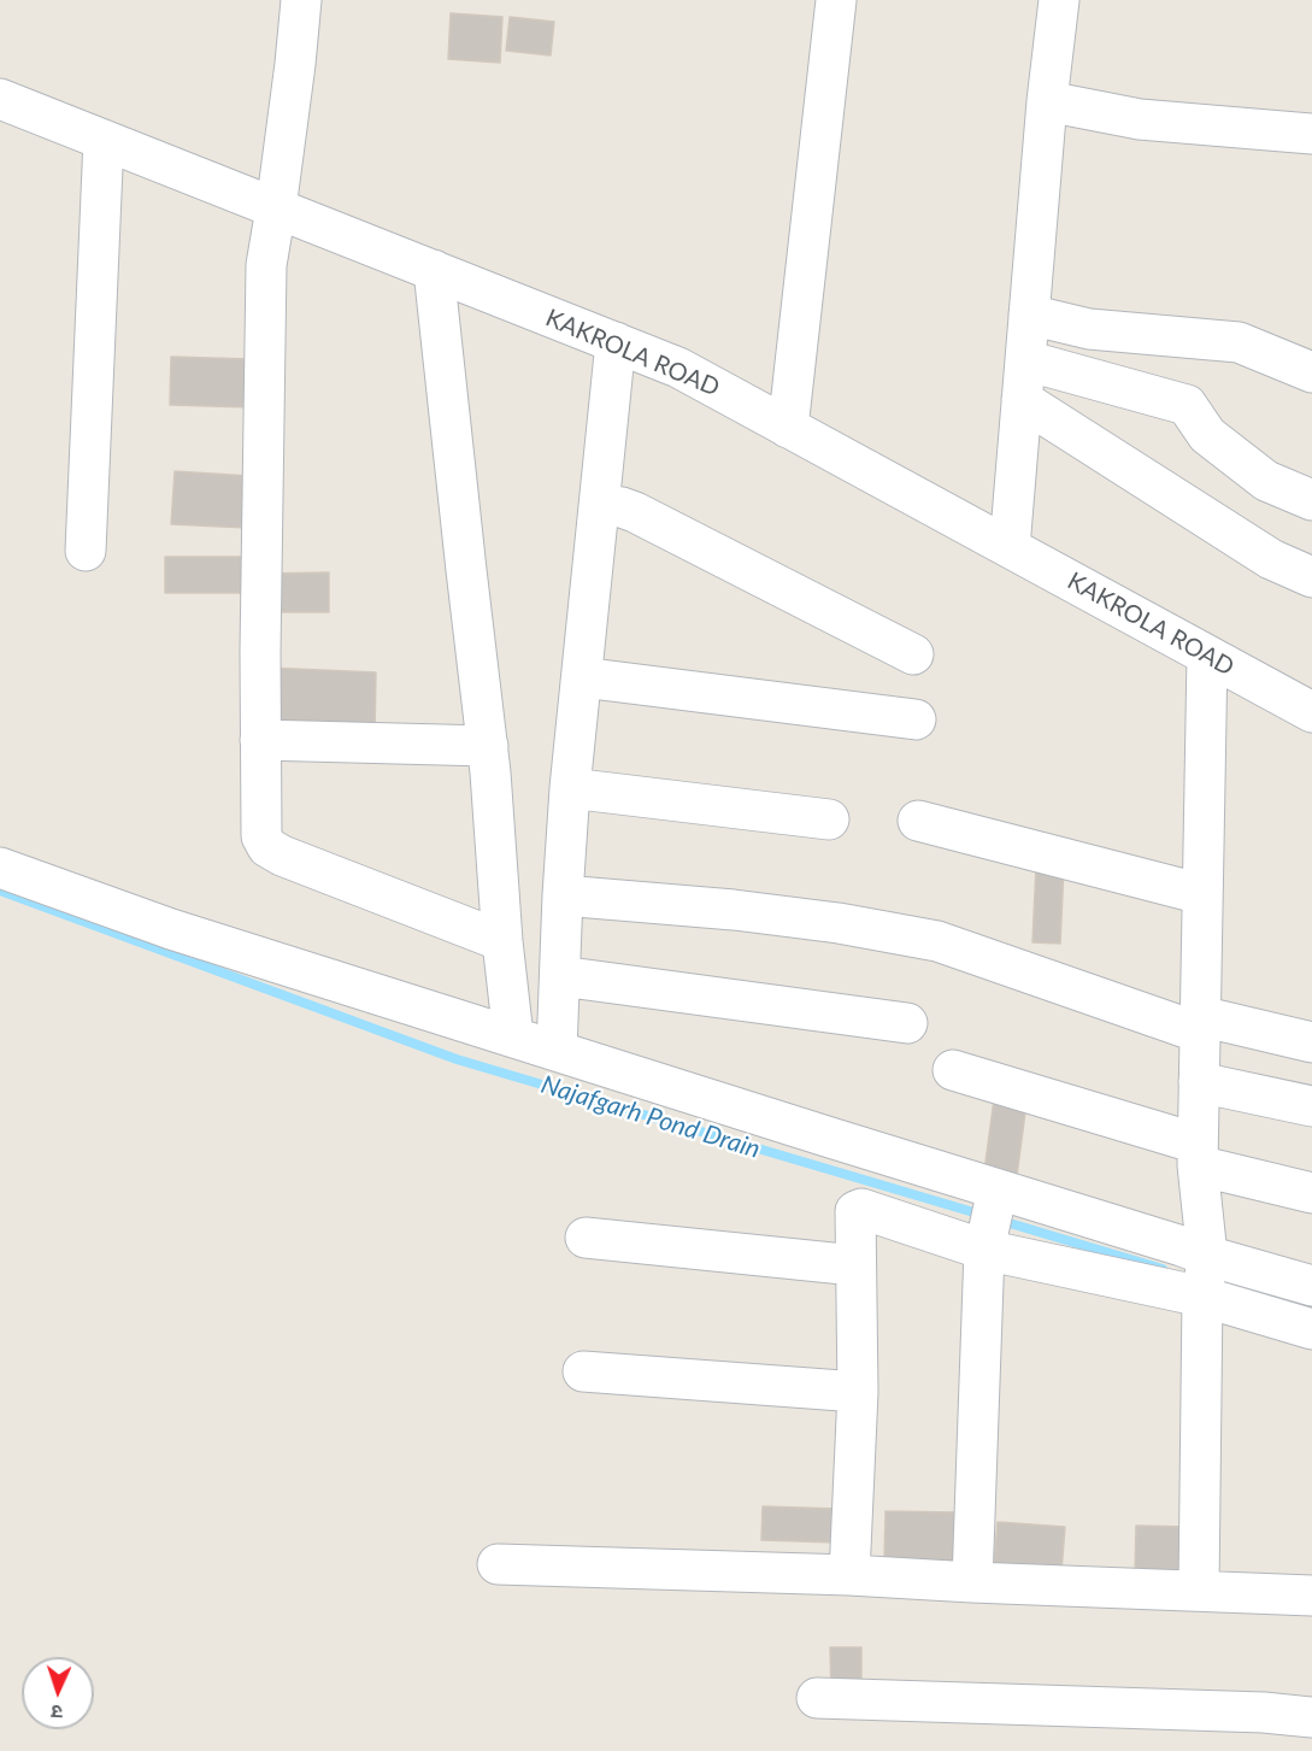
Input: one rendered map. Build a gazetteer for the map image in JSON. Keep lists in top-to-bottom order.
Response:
{
  "streets": {
    "street": ["KAKROLA ROAD"]
  },
  "water": ["Najafgarh Pond Drain"],
  "north": "bottom"
}
